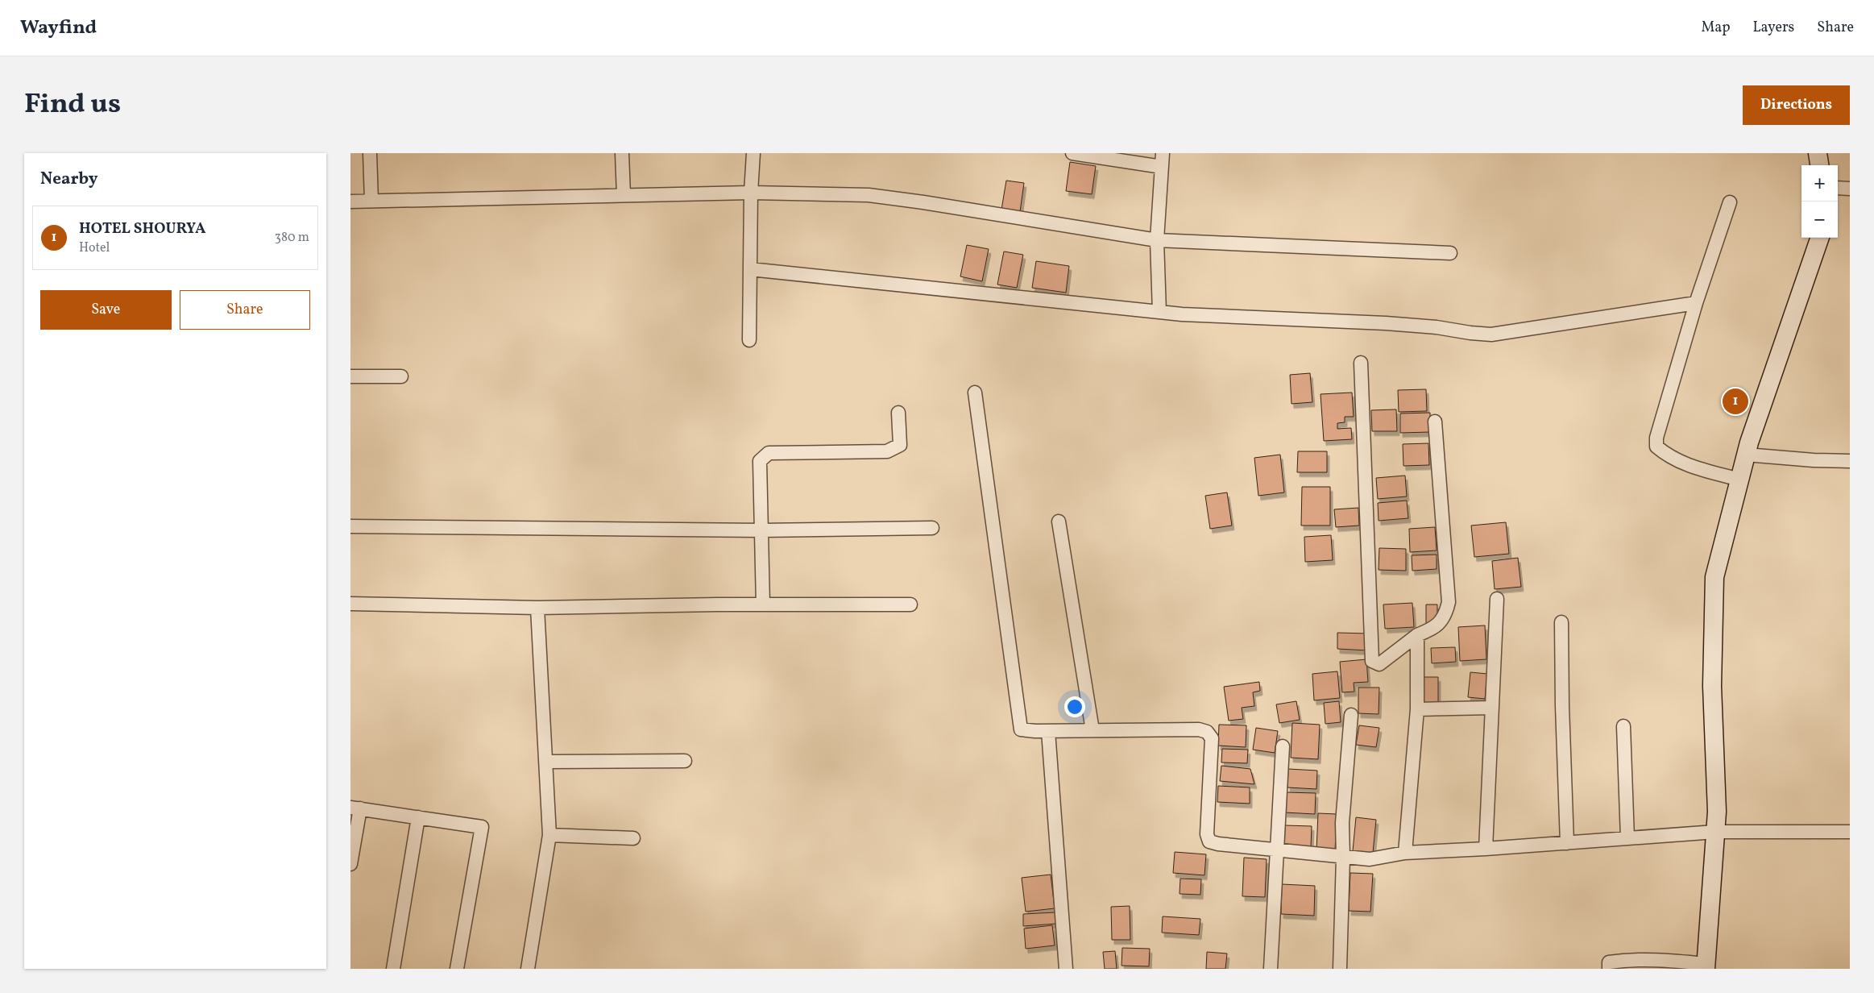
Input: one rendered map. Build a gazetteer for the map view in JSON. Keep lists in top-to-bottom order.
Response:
{
  "page": {
    "header": "Wayfind",
    "nav": ["Map", "Layers", "Share"],
    "title": "Find us",
    "buttons": [
      "Directions",
      ["Save", "Share"]
    ],
    "heading": "Nearby",
    "map_buttons": ["+", "−"],
    "list": [
      {
        "mark": "1",
        "name": "HOTEL SHOURYA",
        "note": "Hotel",
        "value": "380 m"
      }
    ],
    "pins": "1"
  }
}
